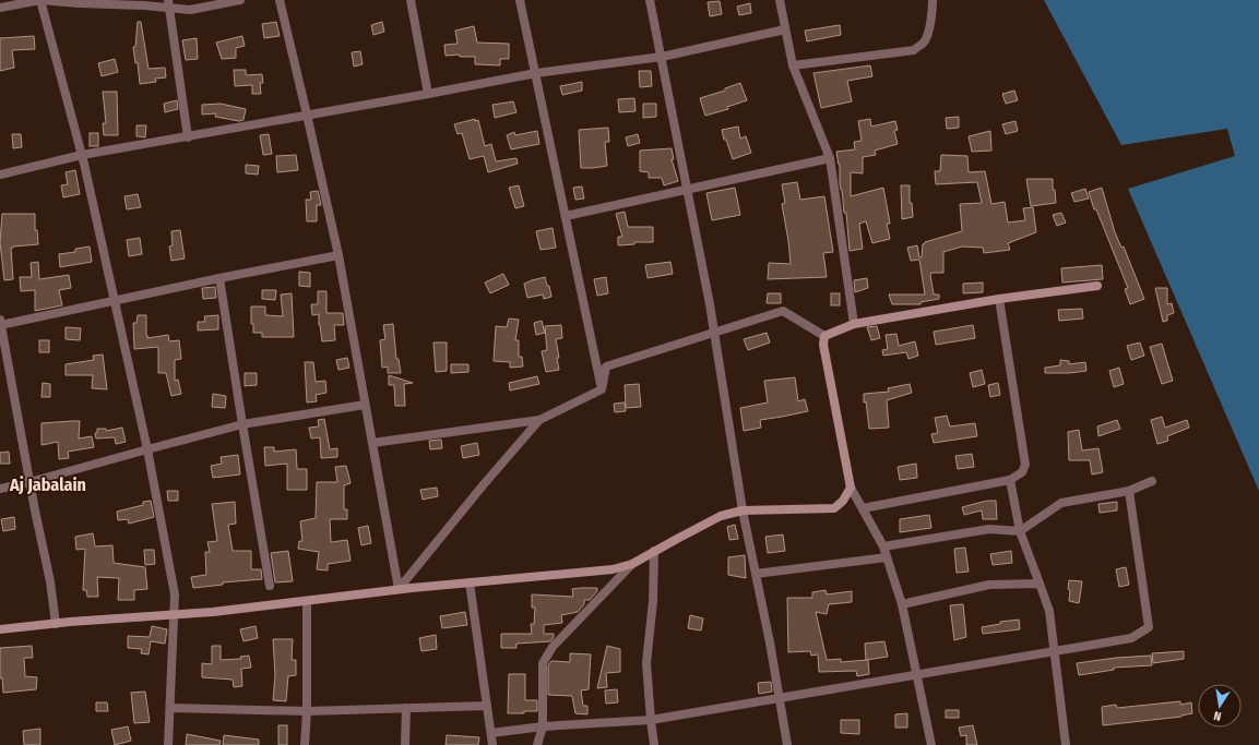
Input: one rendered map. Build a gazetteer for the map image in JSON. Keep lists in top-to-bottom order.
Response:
{
  "districts": ["Aj Jabalain"],
  "north": "bottom"
}
